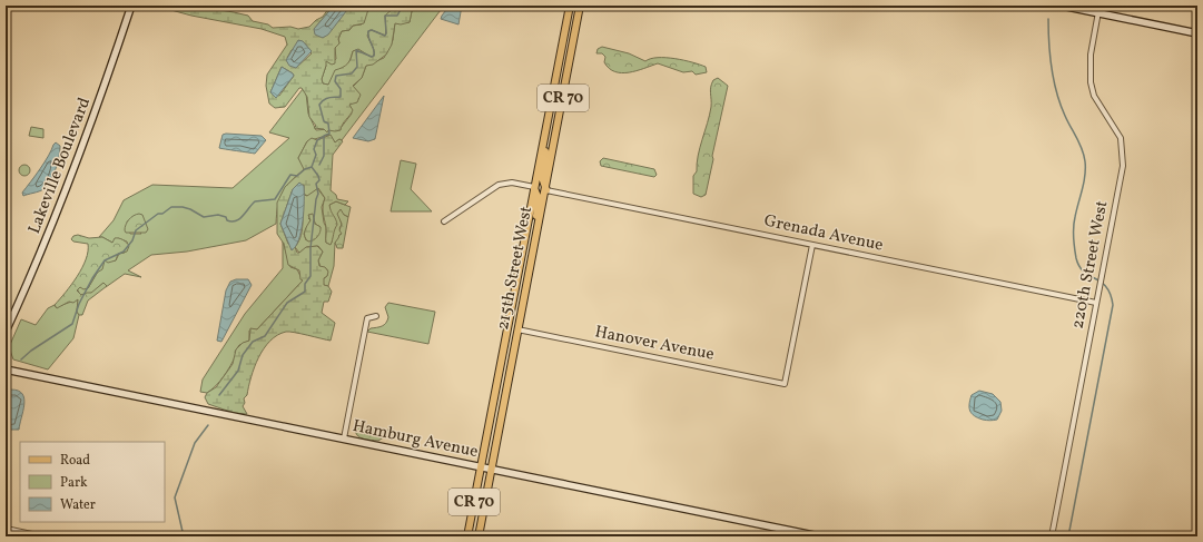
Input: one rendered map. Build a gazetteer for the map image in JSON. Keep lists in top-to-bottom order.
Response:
{
  "streets": {
    "main road": ["CR 70", "215th Street West"],
    "street": [
      "Lakeville Boulevard",
      "Grenada Avenue",
      "220th Street West",
      "Hanover Avenue",
      "Hamburg Avenue"
    ]
  },
  "crossings": [
    ["Grenada Avenue", "220th Street West"],
    ["Grenada Avenue", "215th Street West"],
    ["Grenada Avenue", "Hanover Avenue"],
    ["215th Street West", "Hanover Avenue"],
    ["215th Street West", "Hamburg Avenue"]
  ],
  "legend": ["Road", "Park", "Water"]
}
